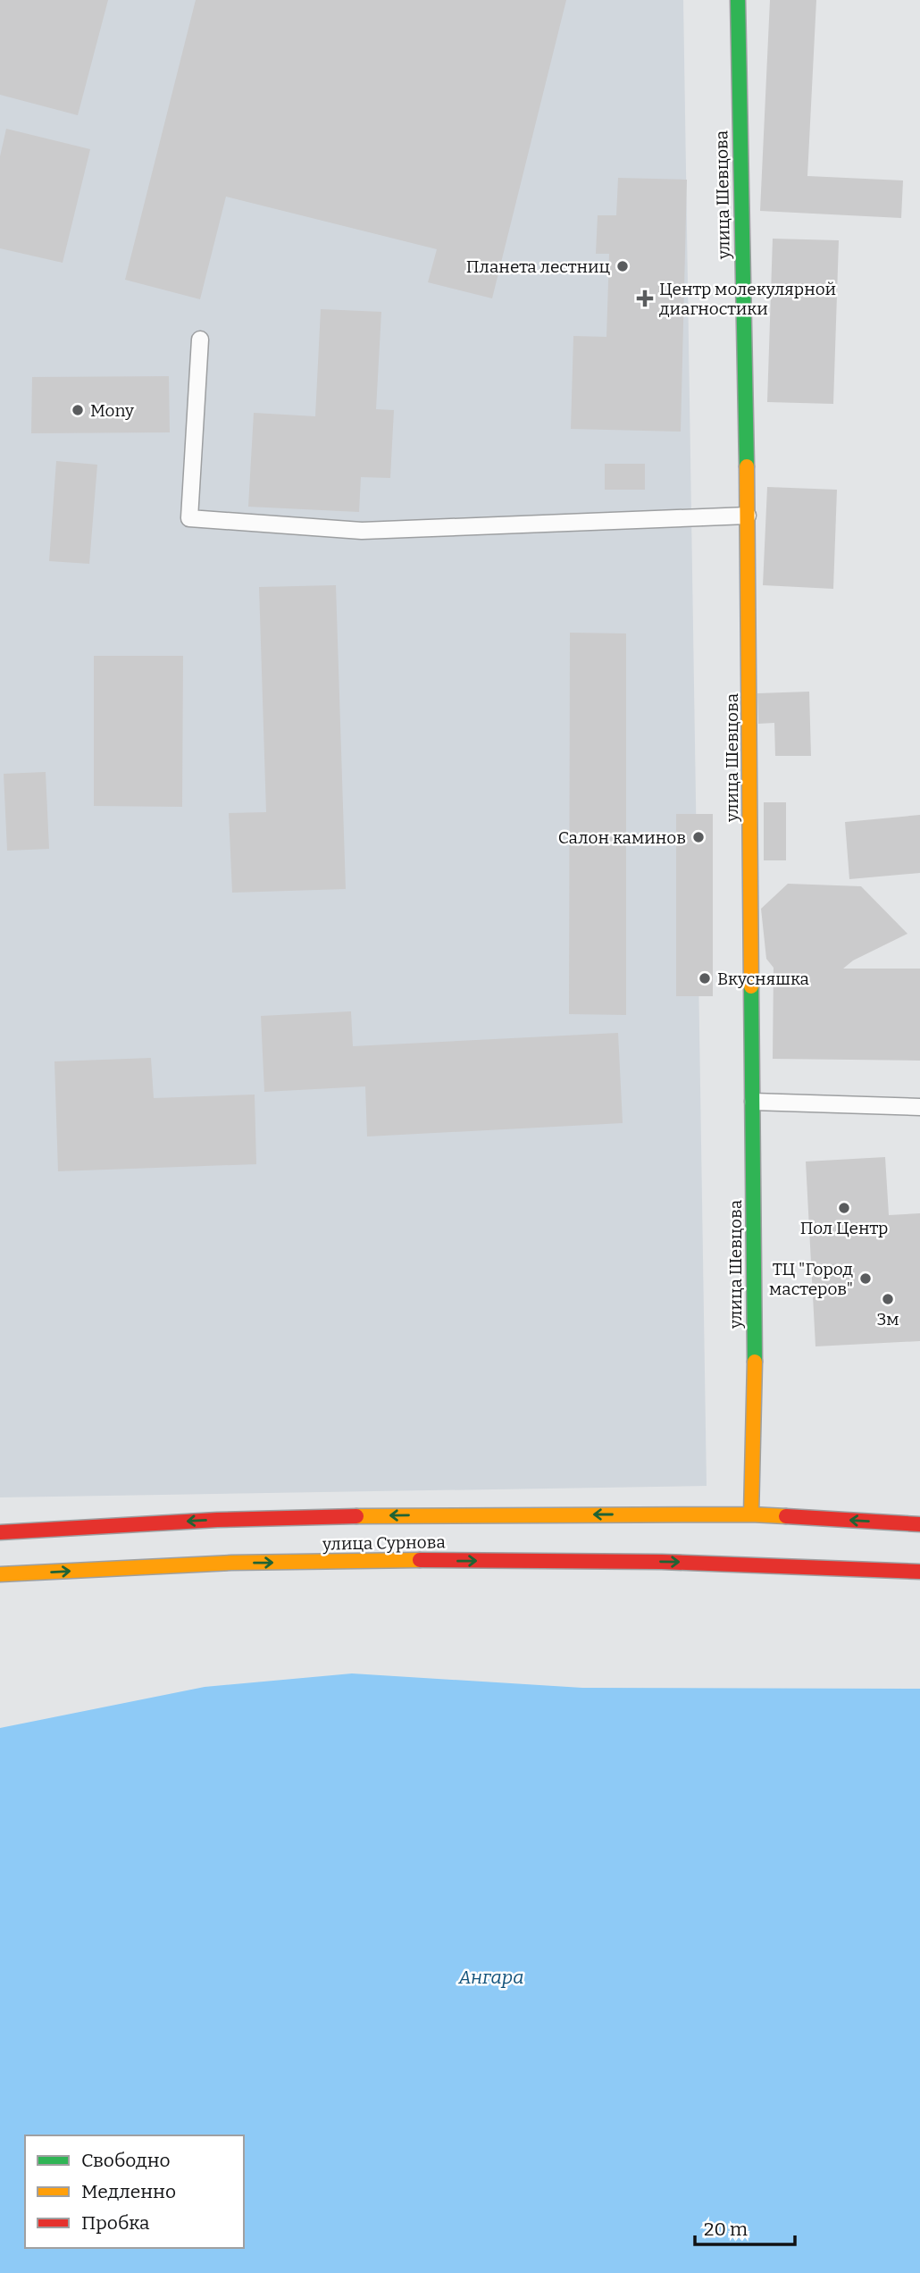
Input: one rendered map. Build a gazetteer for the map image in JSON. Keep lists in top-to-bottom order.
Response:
{
  "streets": {
    "main road": ["улица Шевцова", "улица Сурнова"]
  },
  "crossings": [
    ["улица Шевцова", "улица Сурнова"]
  ],
  "water": ["Ангара"],
  "places": {
    "other": [
      "Планета лестниц",
      "Mony",
      "Салон каминов",
      "Вкусняшка",
      "Пол Центр",
      "ТЦ \"Город мастеров\"",
      "Зм"
    ],
    "health": ["Центр молекулярной диагностики"]
  },
  "legend": ["Свободно", "Медленно", "Пробка"],
  "scale_bar": "20 m"
}
